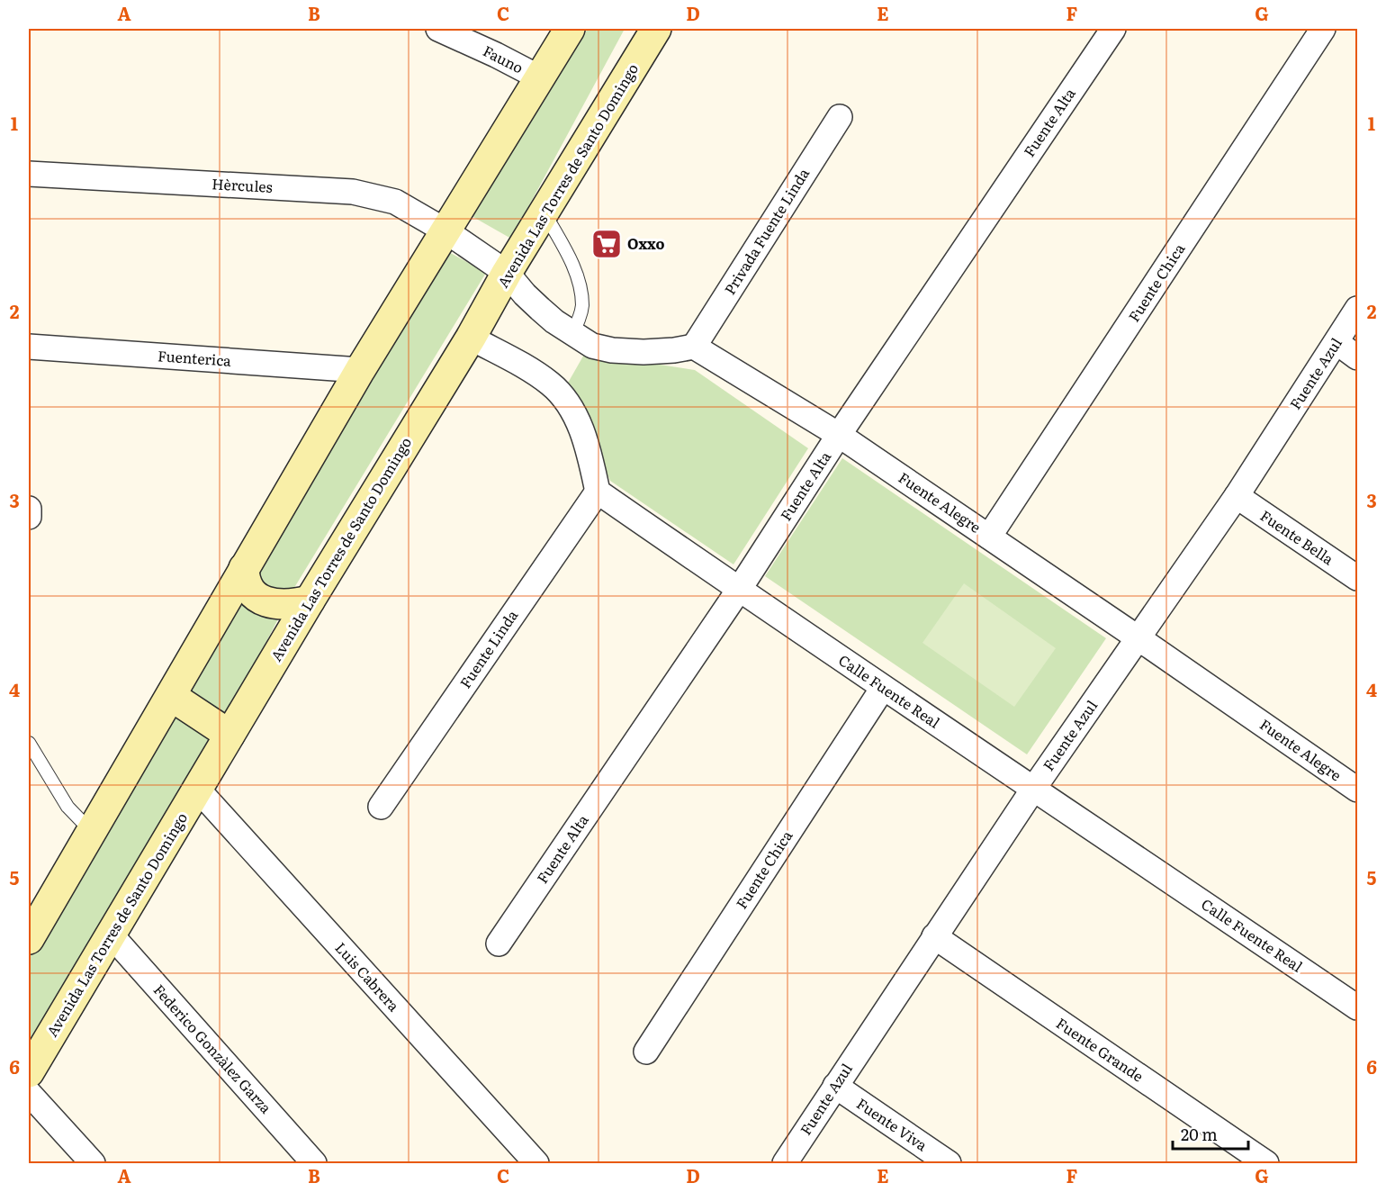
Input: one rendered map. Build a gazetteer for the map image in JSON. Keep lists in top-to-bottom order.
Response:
{
  "streets": {
    "street": [
      "Fauno",
      "Fuente Alta",
      "Avenida Las Torres de Santo Domingo",
      "Hèrcules",
      "Privada Fuente Linda",
      "Fuente Chica",
      "Fuenterica",
      "Fuente Azul",
      "Fuente Alegre",
      "Fuente Bella",
      "Fuente Linda",
      "Calle Fuente Real",
      "Luis Cabrera",
      "Federico Gonzàlez Garza",
      "Fuente Grande",
      "Fuente Viva"
    ]
  },
  "crossings": [
    ["Fuente Alta", "Fuente Alegre"],
    ["Fuente Alta", "Calle Fuente Real"],
    ["Avenida Las Torres de Santo Domingo", "Hèrcules"],
    ["Avenida Las Torres de Santo Domingo", "Luis Cabrera"],
    ["Avenida Las Torres de Santo Domingo", "Federico Gonzàlez Garza"],
    ["Privada Fuente Linda", "Fuente Alegre"],
    ["Fuente Chica", "Fuente Alegre"],
    ["Fuente Chica", "Calle Fuente Real"],
    ["Fuente Azul", "Fuente Alegre"],
    ["Fuente Azul", "Fuente Bella"],
    ["Fuente Azul", "Calle Fuente Real"],
    ["Fuente Azul", "Fuente Grande"],
    ["Fuente Azul", "Fuente Viva"],
    ["Fuente Linda", "Calle Fuente Real"]
  ],
  "places": {
    "supermarket": ["Oxxo"]
  },
  "scale_bar": "20 m",
  "grid": {
    "columns": [
      "A",
      "B",
      "C",
      "D",
      "E",
      "F",
      "G"
    ],
    "rows": [
      "1",
      "2",
      "3",
      "4",
      "5",
      "6"
    ]
  }
}
